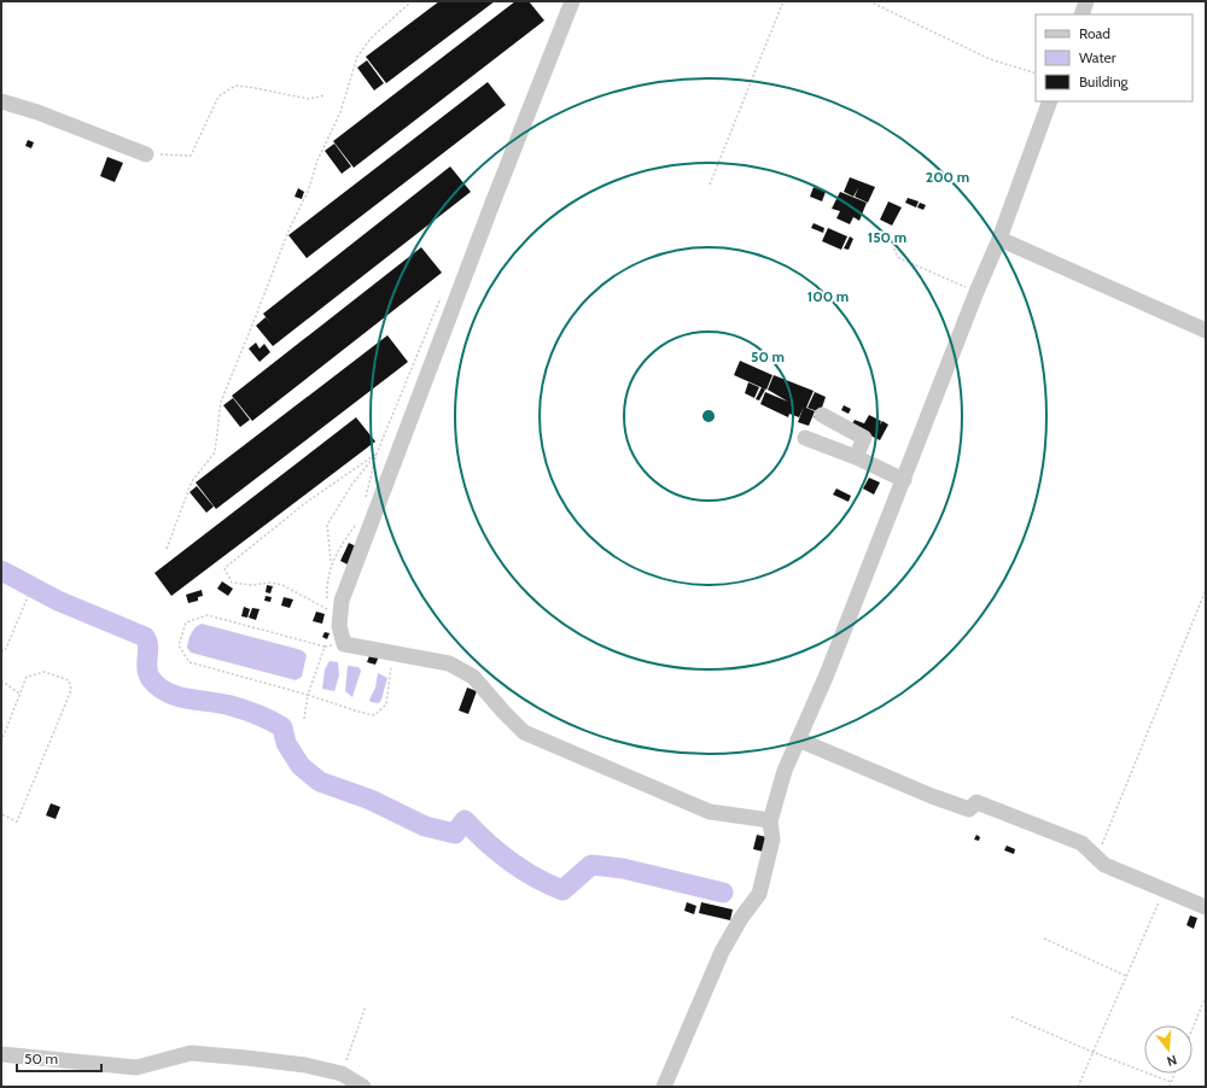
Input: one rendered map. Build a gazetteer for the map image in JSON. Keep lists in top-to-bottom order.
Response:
{
  "legend": ["Road", "Water", "Building"],
  "scale_bar": "50 m",
  "north": "bottom",
  "rings": [
    "200 m",
    "150 m",
    "100 m",
    "50 m"
  ]
}
